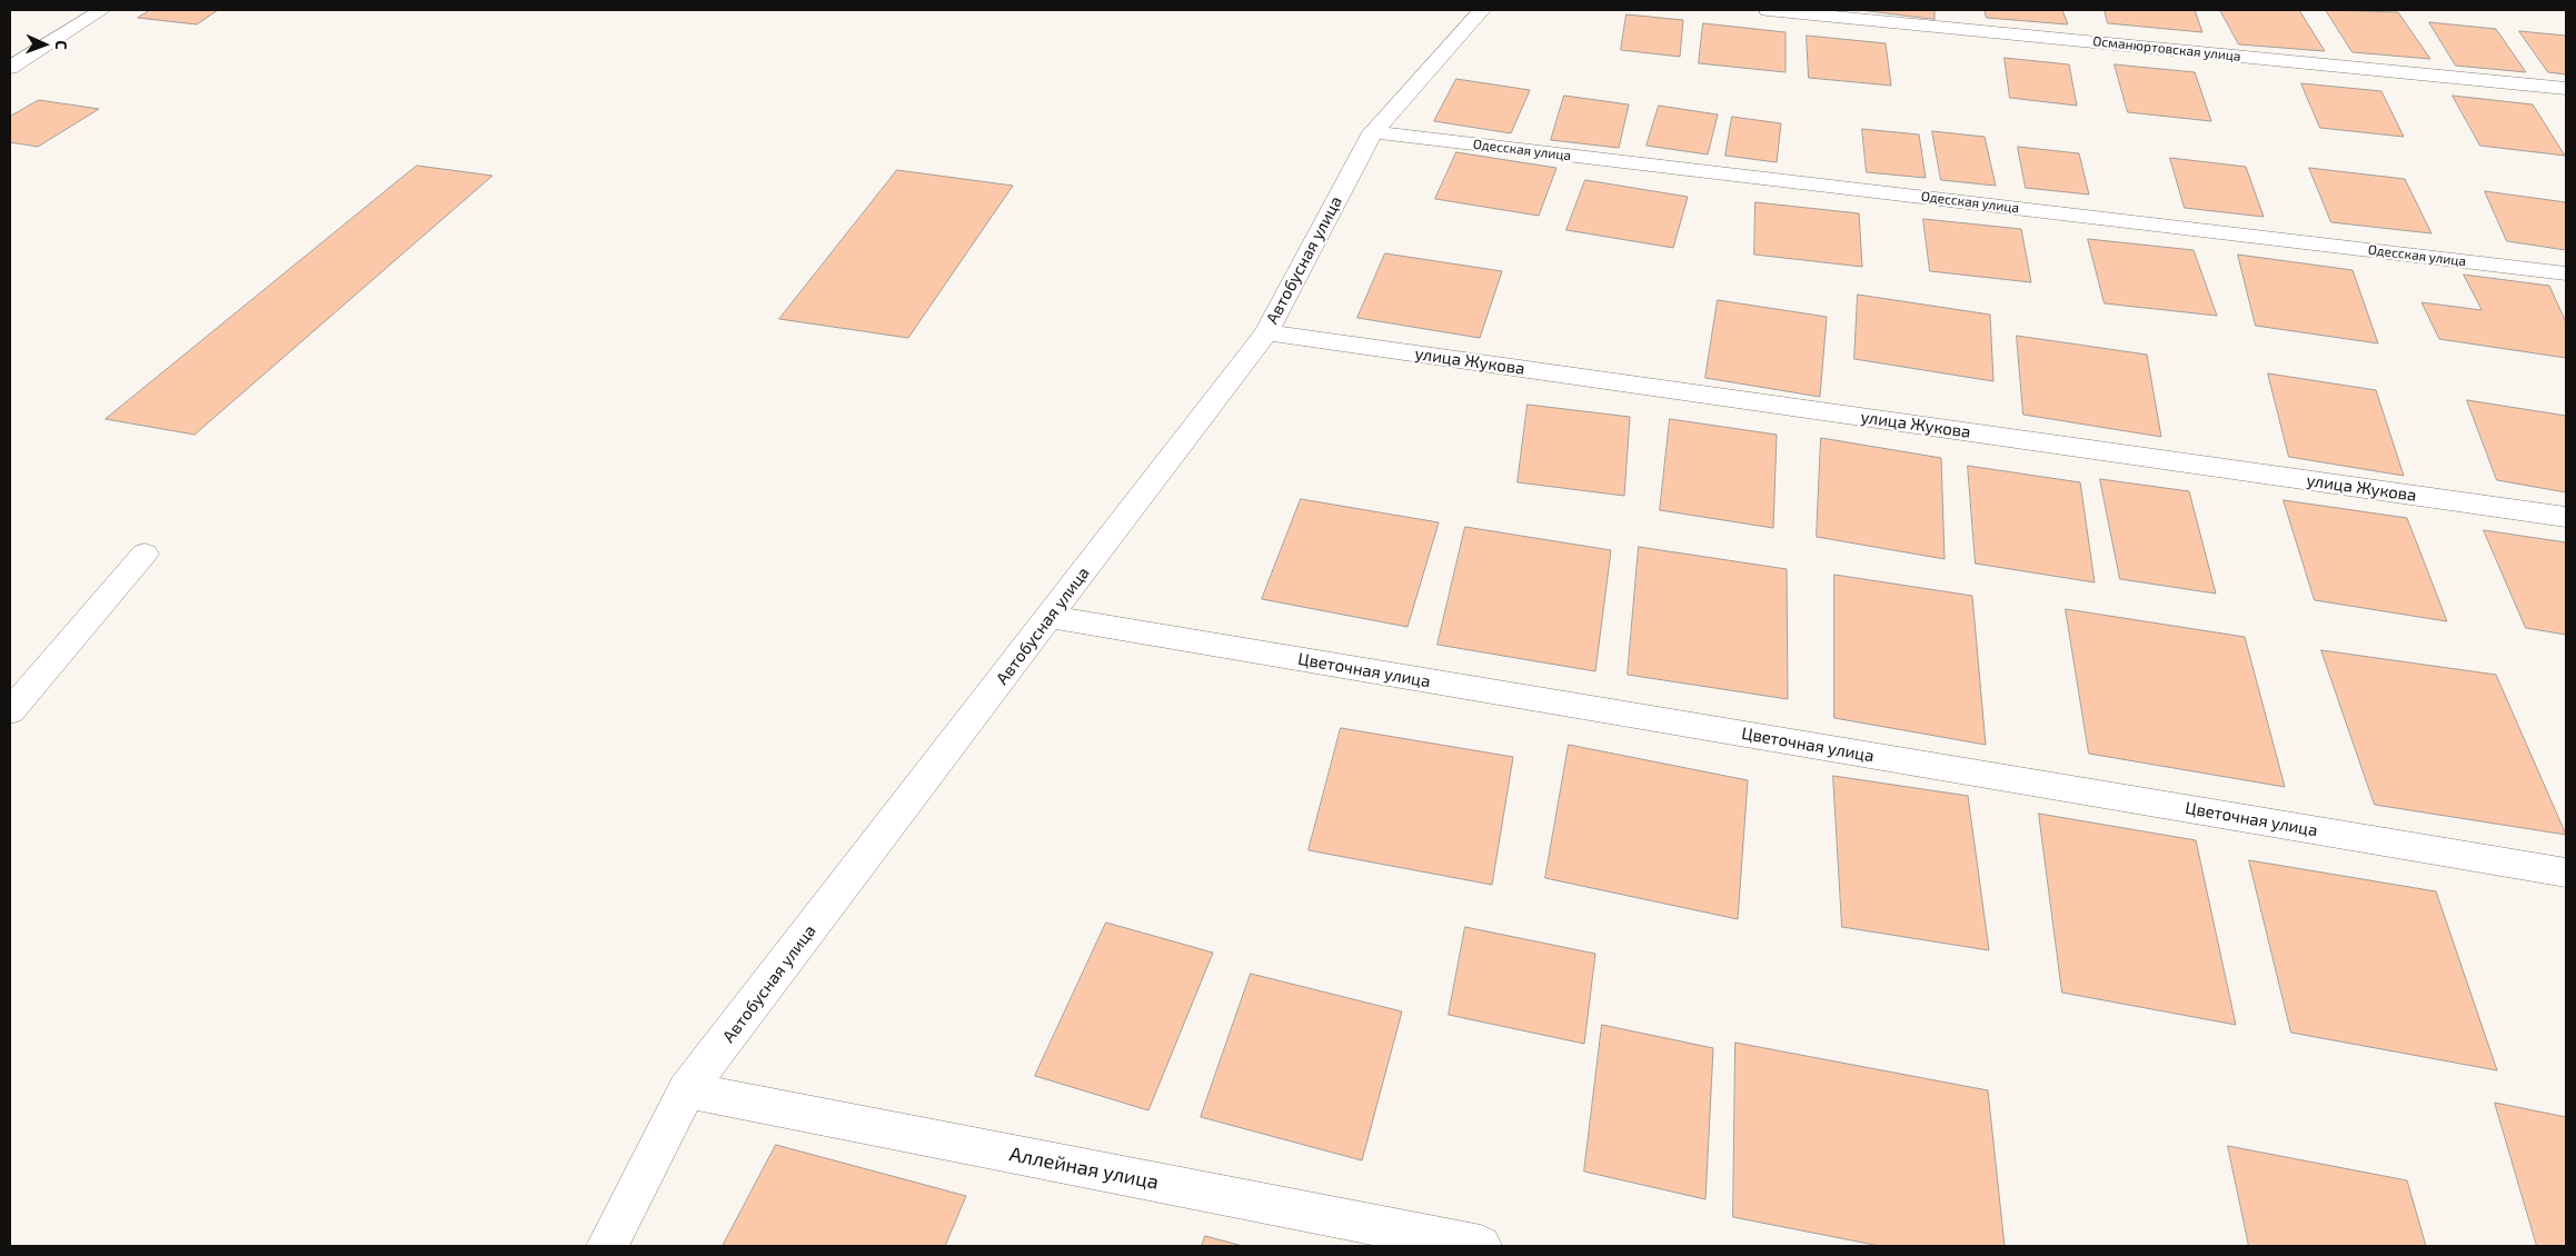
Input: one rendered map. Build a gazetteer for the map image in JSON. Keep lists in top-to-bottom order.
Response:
{
  "streets": {
    "street": [
      "Османюртовская улица",
      "Одесская улица",
      "Автобусная улица",
      "улица Жукова",
      "Цветочная улица",
      "Аллейная улица"
    ]
  },
  "crossings": [
    ["Одесская улица", "Автобусная улица"],
    ["Автобусная улица", "улица Жукова"],
    ["Автобусная улица", "Цветочная улица"],
    ["Автобусная улица", "Аллейная улица"]
  ],
  "north": "right"
}
